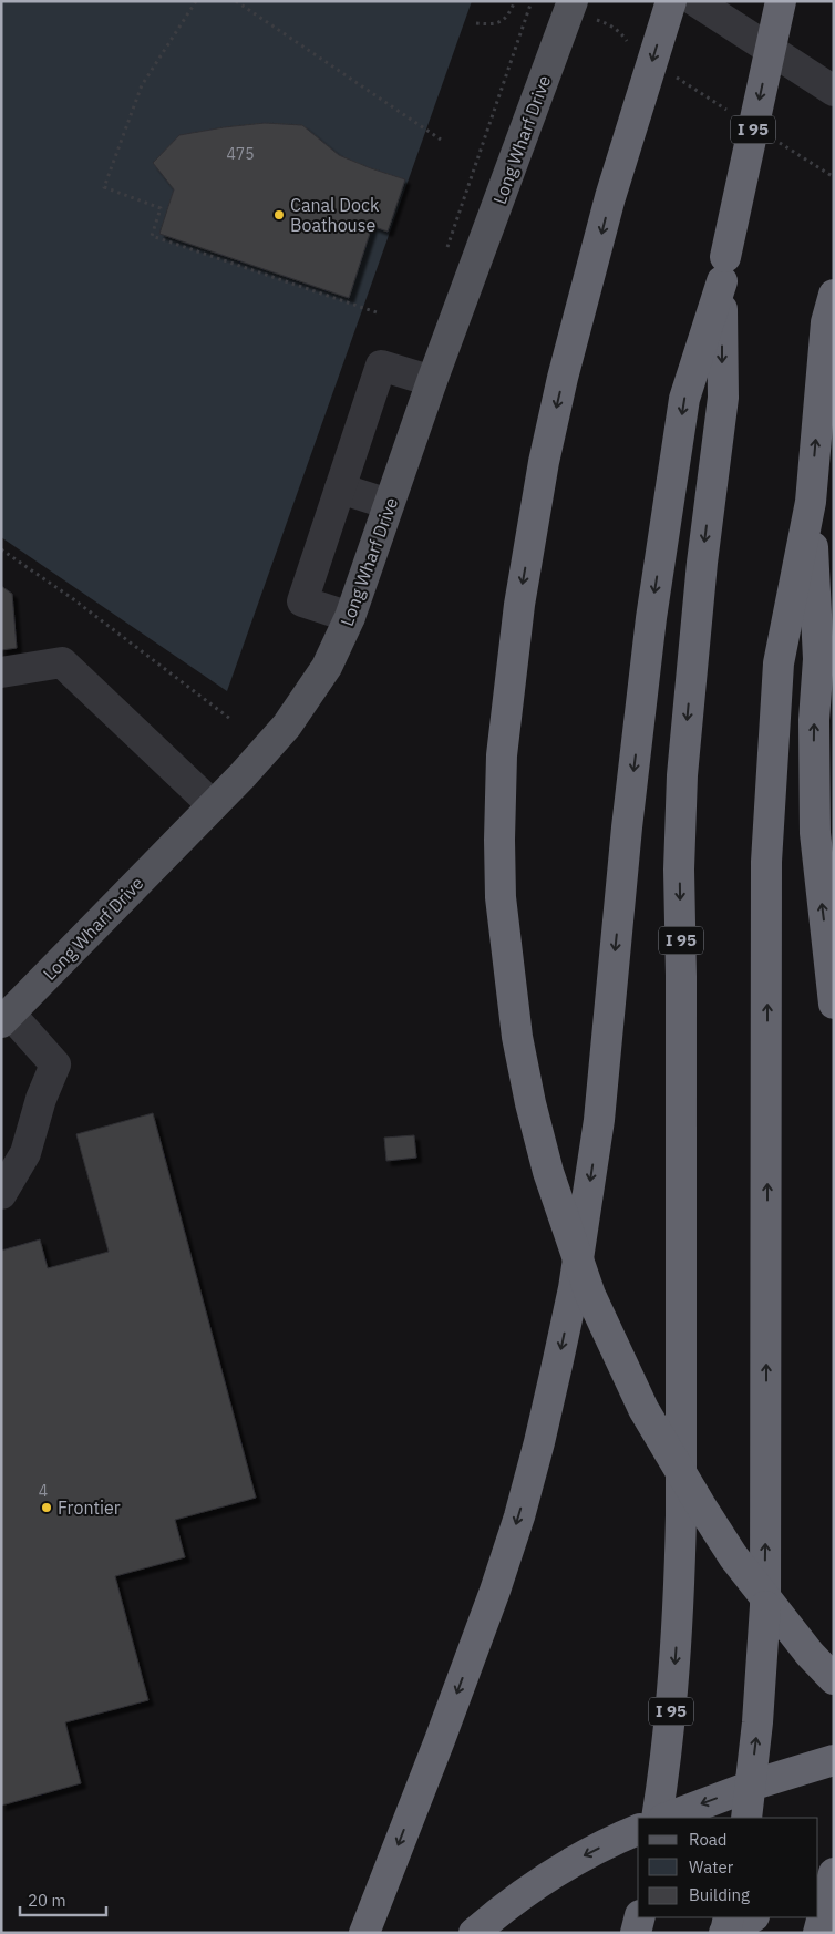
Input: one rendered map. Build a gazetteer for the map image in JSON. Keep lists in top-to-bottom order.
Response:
{
  "streets": {
    "highway": ["I 95"],
    "main road": ["Long Wharf Drive"]
  },
  "places": ["Canal Dock Boathouse", "Frontier"],
  "house_numbers": ["475", "4"],
  "legend": ["Road", "Water", "Building"],
  "scale_bar": "20 m"
}
